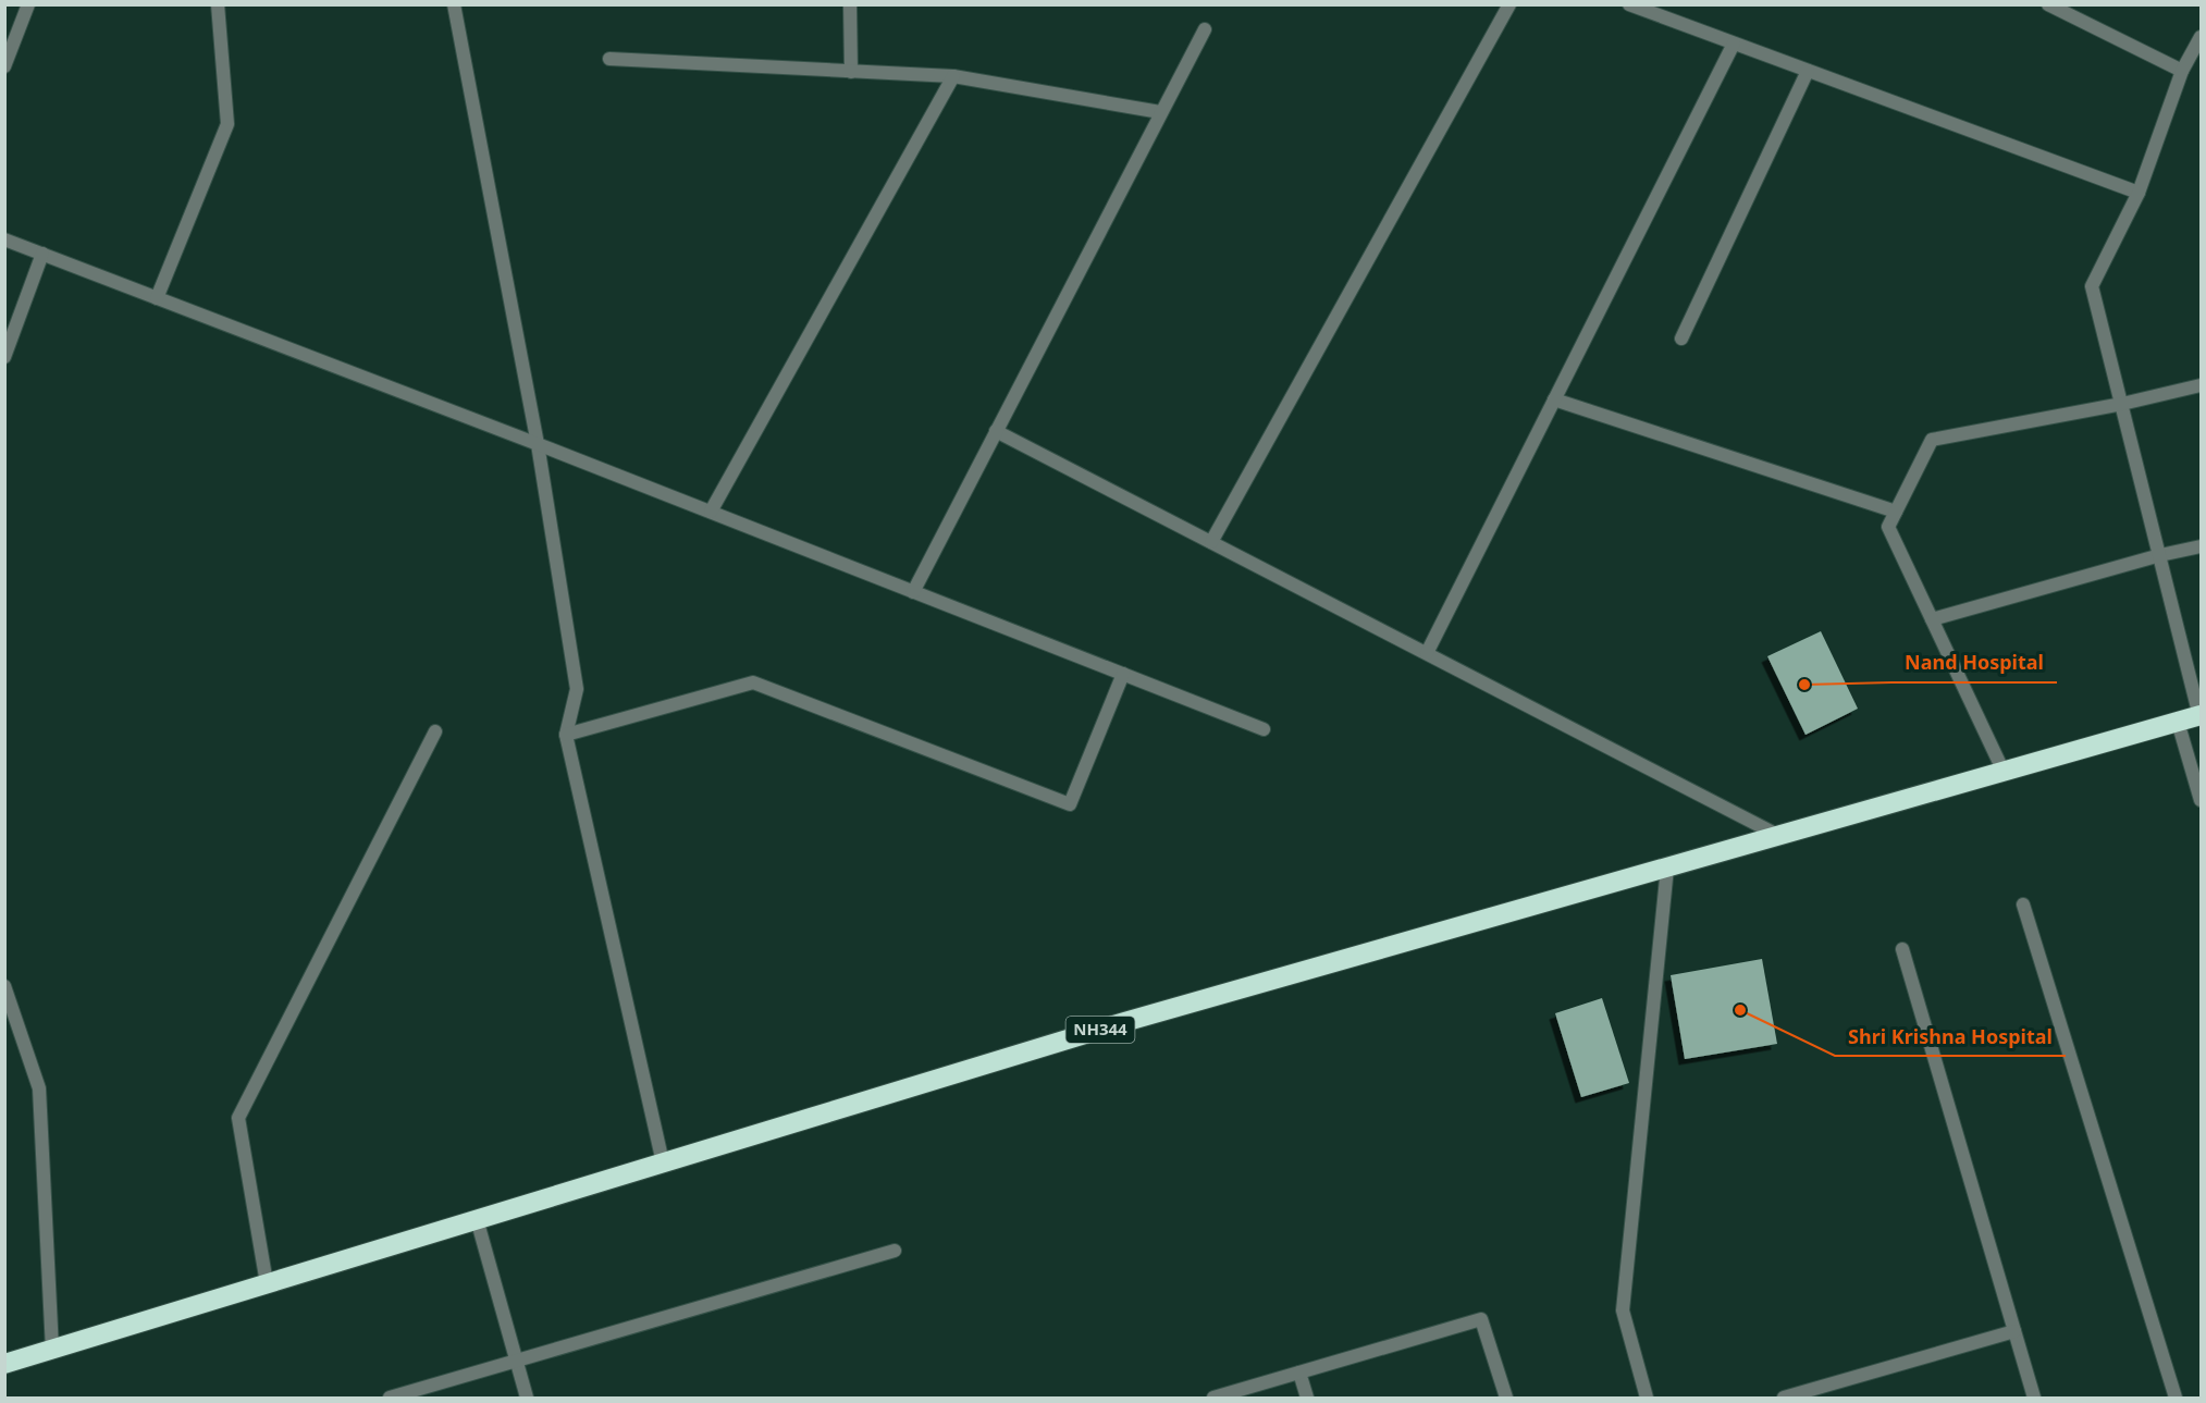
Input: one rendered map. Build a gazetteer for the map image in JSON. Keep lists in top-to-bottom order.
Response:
{
  "streets": {
    "highway": ["NH344"]
  },
  "places": ["Nand Hospital", "Shri Krishna Hospital"]
}
